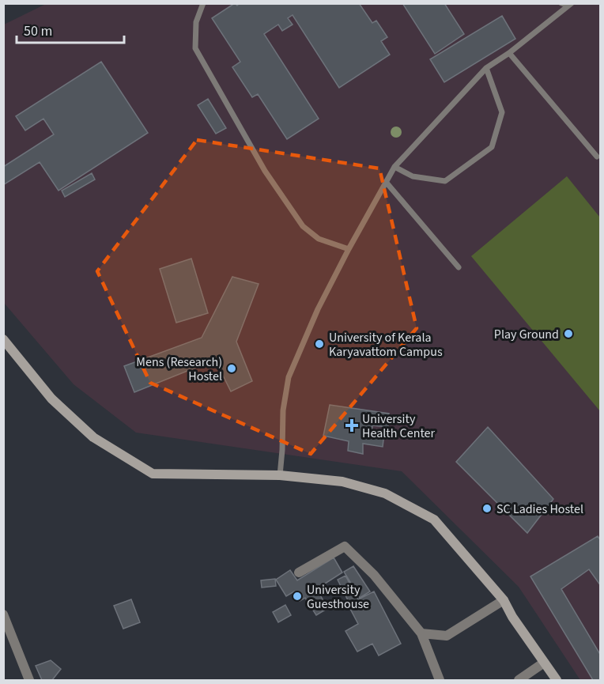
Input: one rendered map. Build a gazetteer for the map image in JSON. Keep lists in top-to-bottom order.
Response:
{
  "places": {
    "other": [
      "Play Ground",
      "University of Kerala Karyavattom Campus",
      "Mens (Research) Hostel",
      "SC Ladies Hostel",
      "University Guesthouse"
    ],
    "health": ["University Health Center"]
  },
  "scale_bar": "50 m"
}
